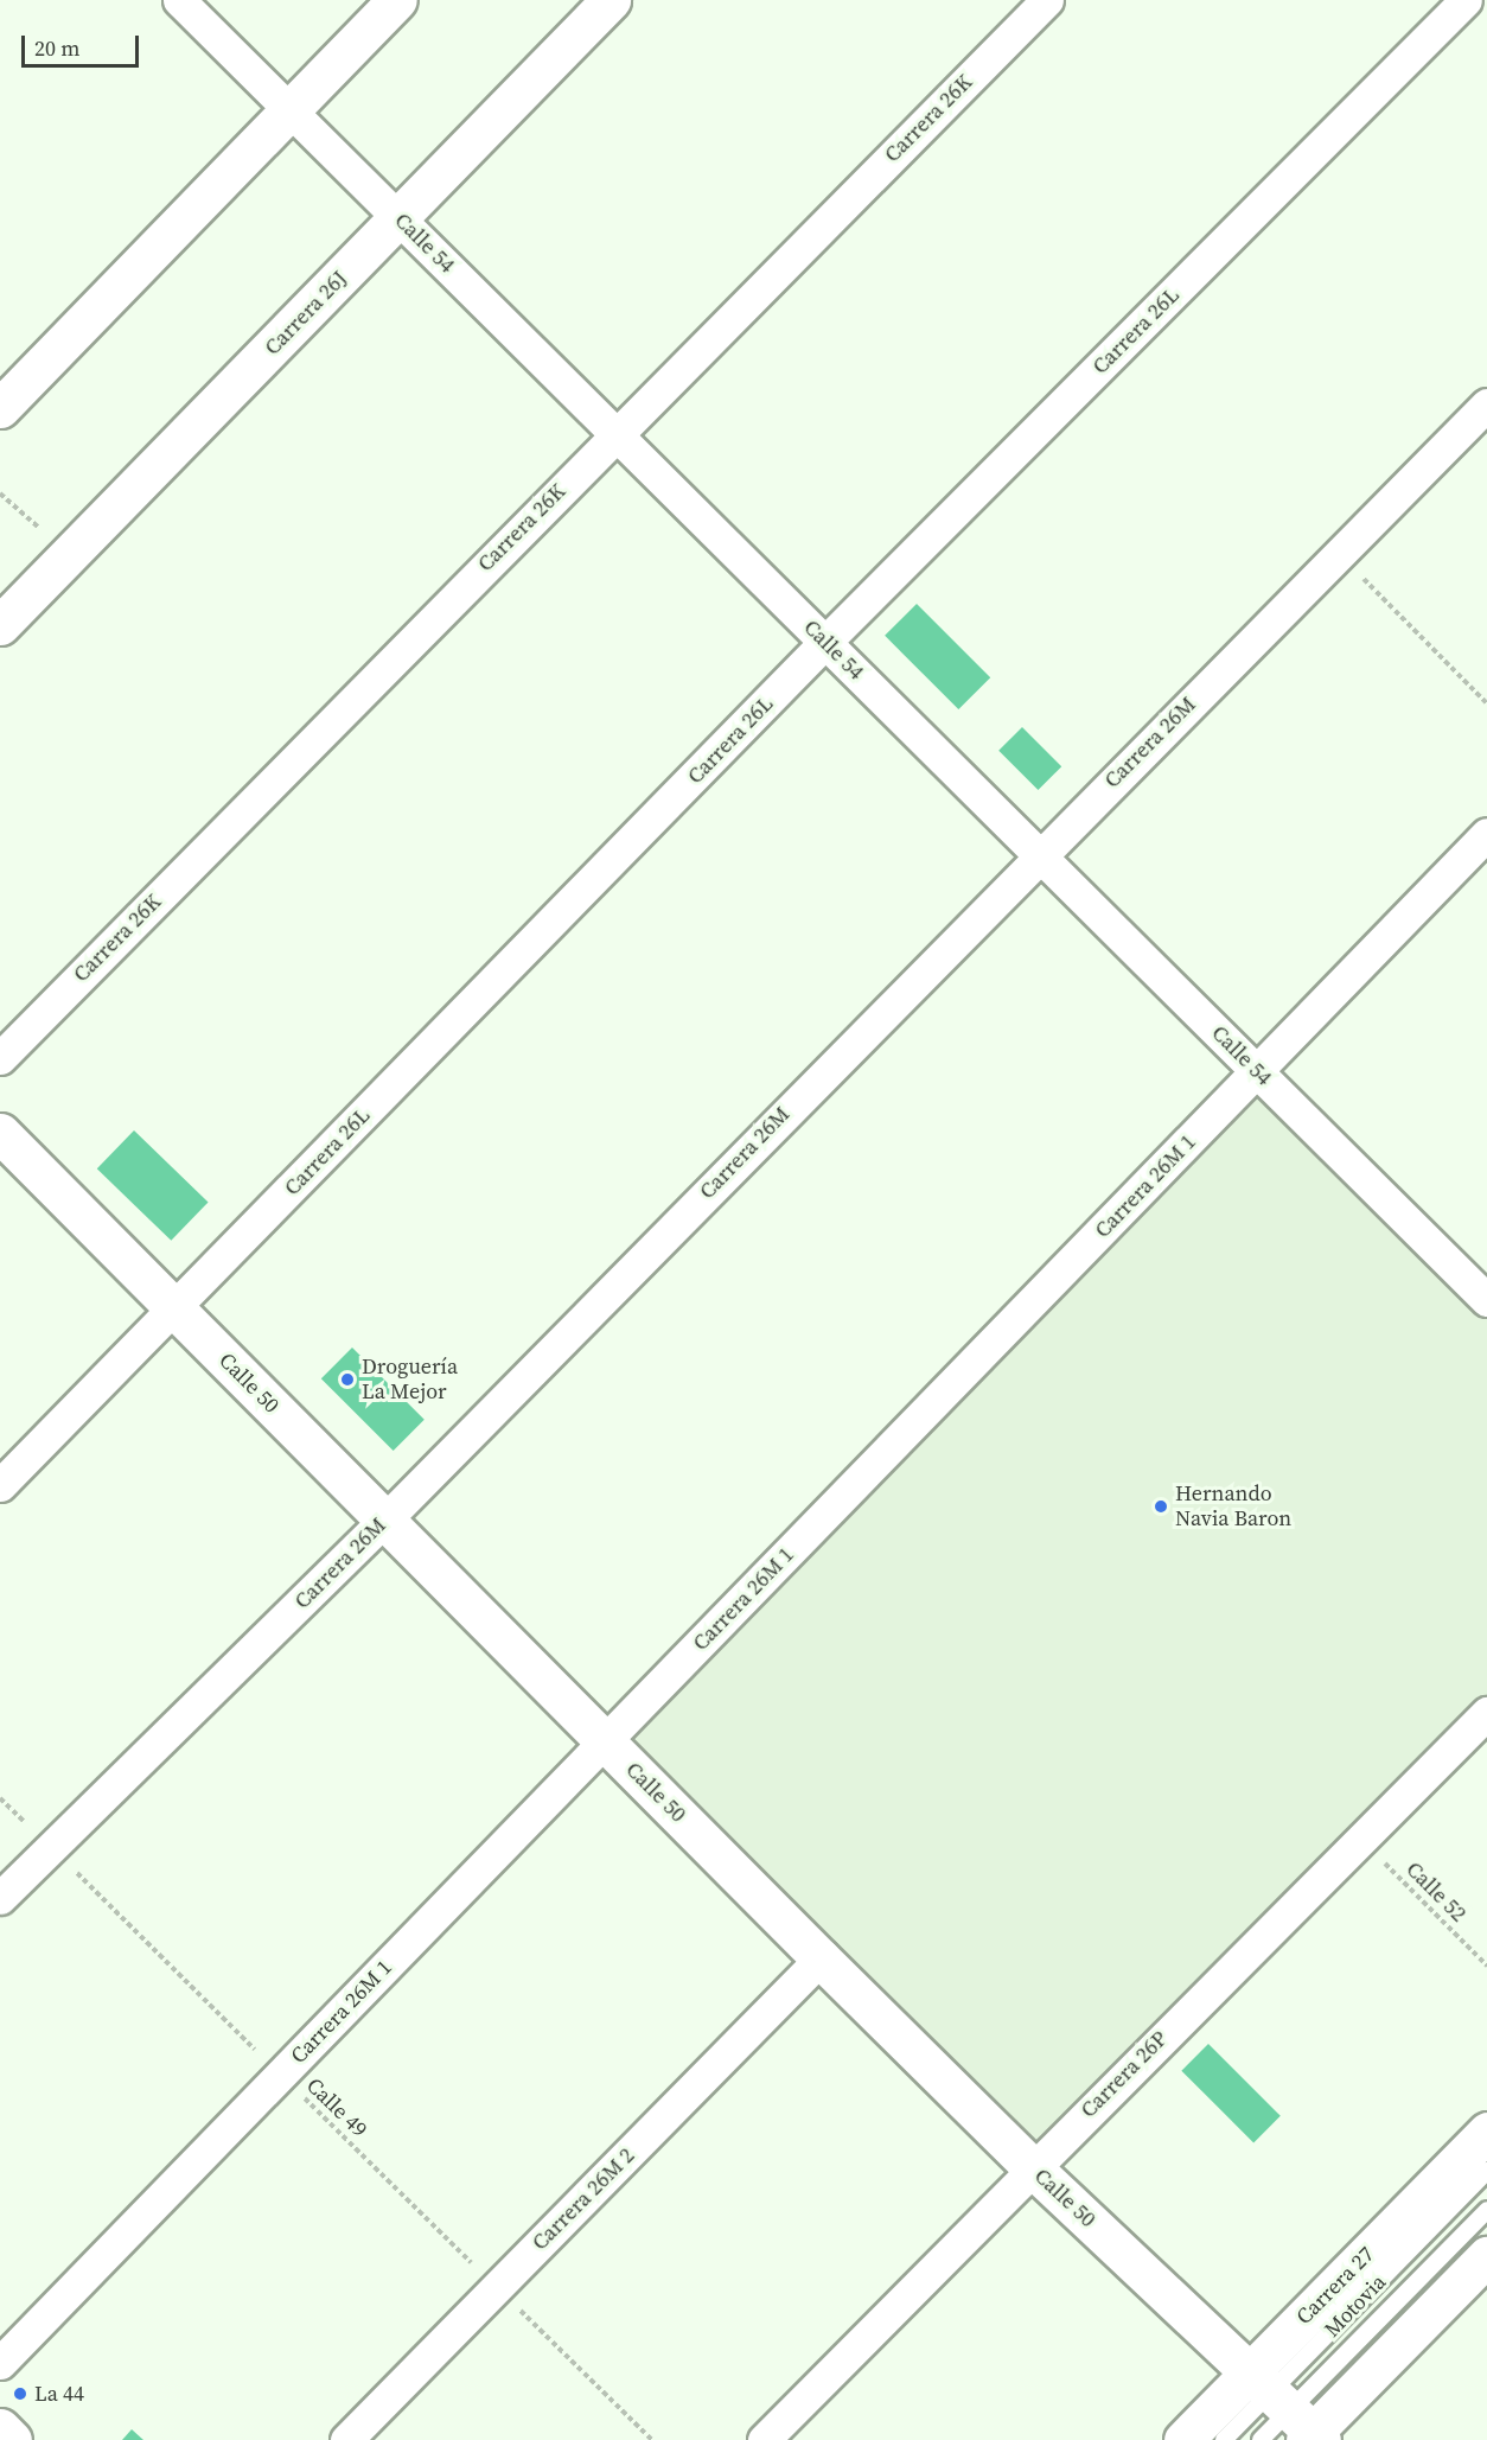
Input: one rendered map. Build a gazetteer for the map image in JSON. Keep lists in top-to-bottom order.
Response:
{
  "streets": {
    "street": [
      "Carrera 26K",
      "Calle 54",
      "Carrera 26J",
      "Carrera 26L",
      "Carrera 26M",
      "Carrera 26M 1",
      "Calle 50",
      "Carrera 26P",
      "Carrera 26M 2",
      "Carrera 27"
    ],
    "lane": ["Motovia"],
    "path": ["Calle 52", "Calle 49"]
  },
  "crossings": [
    ["Carrera 26K", "Calle 54"],
    ["Calle 54", "Carrera 26J"],
    ["Calle 54", "Carrera 26L"],
    ["Calle 54", "Carrera 26M"],
    ["Calle 54", "Carrera 26M 1"],
    ["Carrera 26L", "Calle 50"],
    ["Carrera 26M", "Calle 50"],
    ["Carrera 26M", "Calle 49"],
    ["Carrera 26M 1", "Calle 50"],
    ["Carrera 26M 1", "Calle 49"],
    ["Calle 50", "Carrera 26P"],
    ["Calle 50", "Carrera 26M 2"],
    ["Calle 50", "Carrera 27"],
    ["Calle 50", "Motovia"],
    ["Calle 52", "Carrera 26P"],
    ["Calle 49", "Carrera 26M 2"],
    ["Carrera 27", "Motovia"]
  ],
  "places": ["Droguería La Mejor", "Hernando Navia Baron", "La 44"],
  "scale_bar": "20 m"
}
